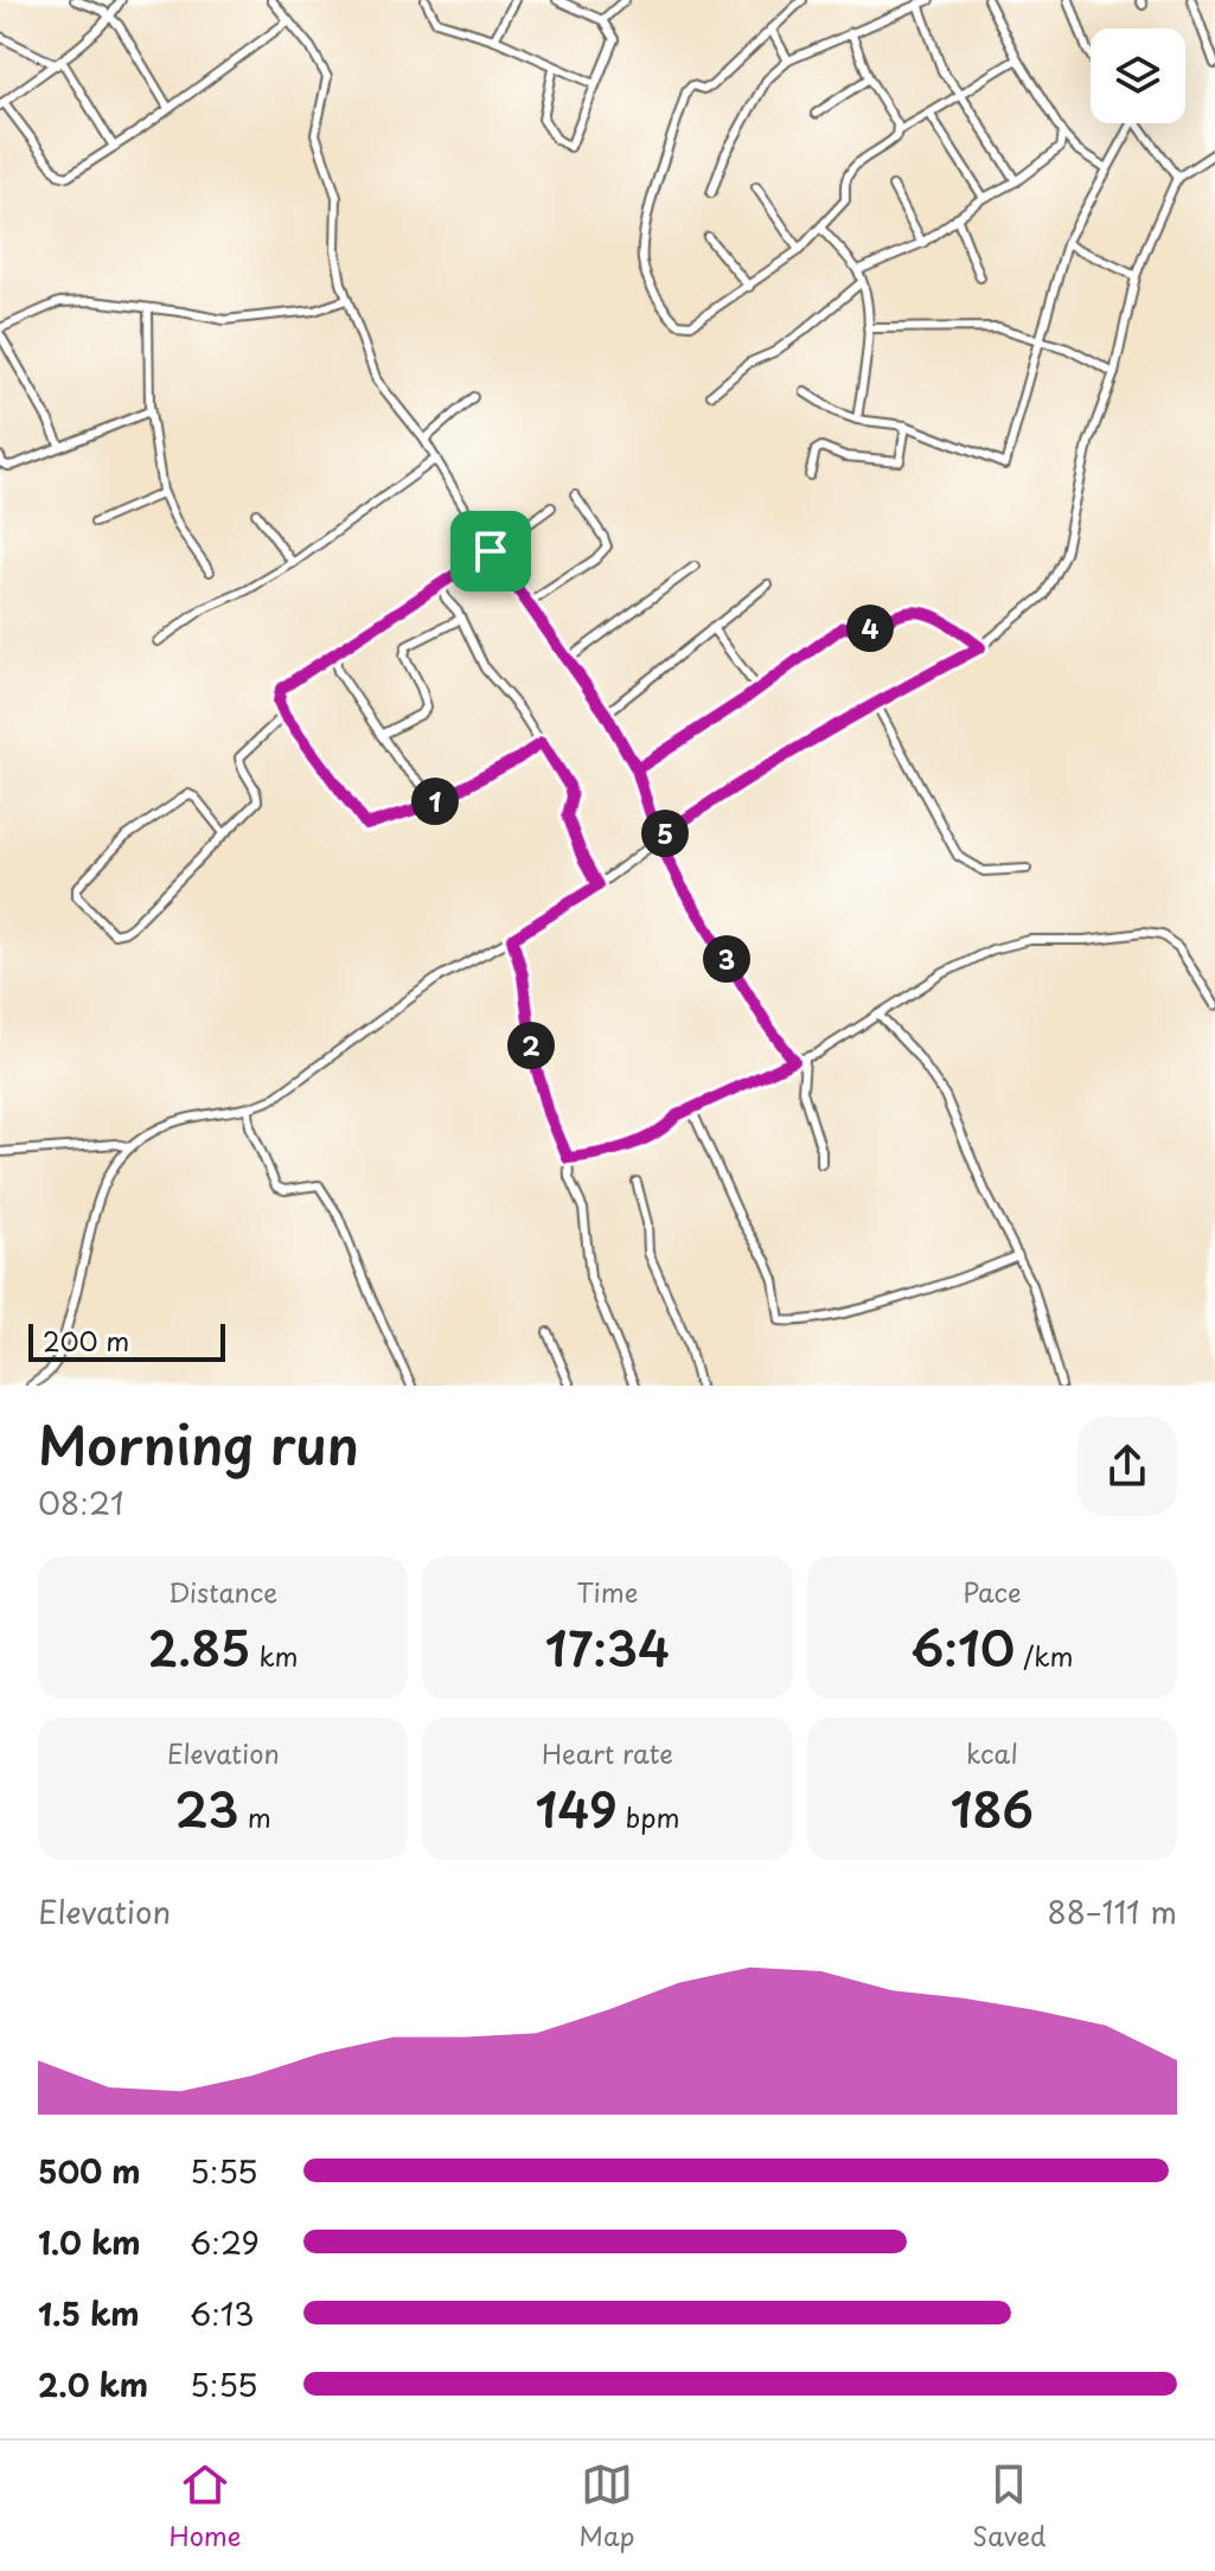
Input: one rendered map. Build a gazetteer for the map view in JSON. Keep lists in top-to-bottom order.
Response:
{
  "scale_bar": "200 m",
  "page": {
    "pins": [
      "4",
      "1",
      "5",
      "3",
      "2"
    ],
    "scale": "200 m",
    "heading": ["Morning run", "08:21"],
    "stats": [
      ["Distance", "2.85 km"],
      ["Time", "17:34"],
      ["Pace", "6:10 /km"],
      ["Elevation", "23 m"],
      ["Heart rate", "149 bpm"],
      ["kcal", "186"]
    ],
    "chart": ["Elevation", "88–111 m"],
    "list": [
      {
        "name": "500 m",
        "note": "5:55"
      },
      {
        "name": "1.0 km",
        "note": "6:29"
      },
      {
        "name": "1.5 km",
        "note": "6:13"
      },
      {
        "name": "2.0 km",
        "note": "5:55"
      }
    ],
    "tabs": ["Home", "Map", "Saved"]
  }
}
